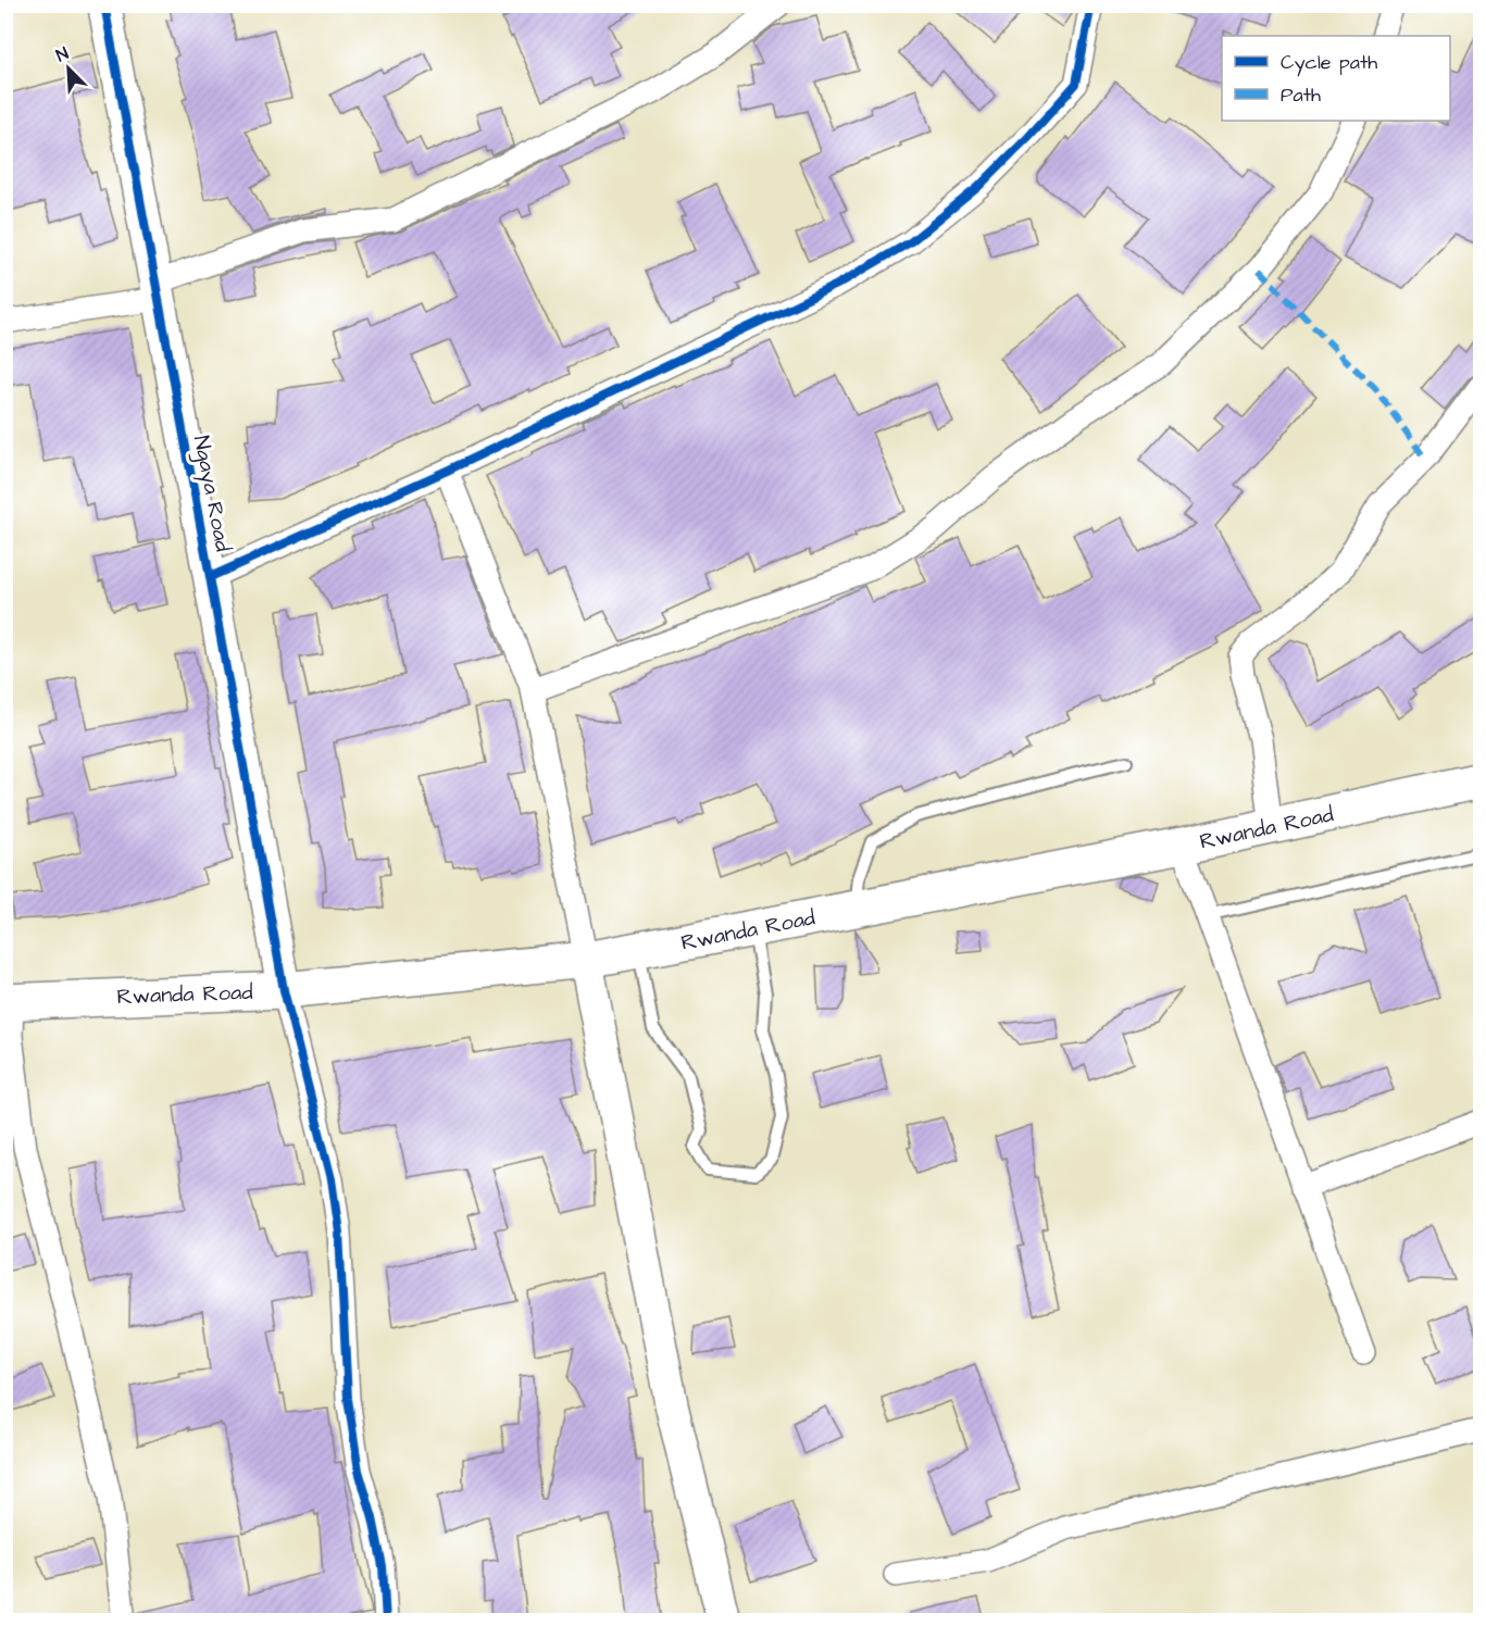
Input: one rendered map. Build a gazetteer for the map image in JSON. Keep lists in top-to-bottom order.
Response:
{
  "streets": {
    "highway": ["Rwanda Road"],
    "street": ["Ngaya Road"]
  },
  "crossings": [
    ["Ngaya Road", "Rwanda Road"]
  ],
  "legend": ["Cycle path", "Path"],
  "north": "top left"
}
